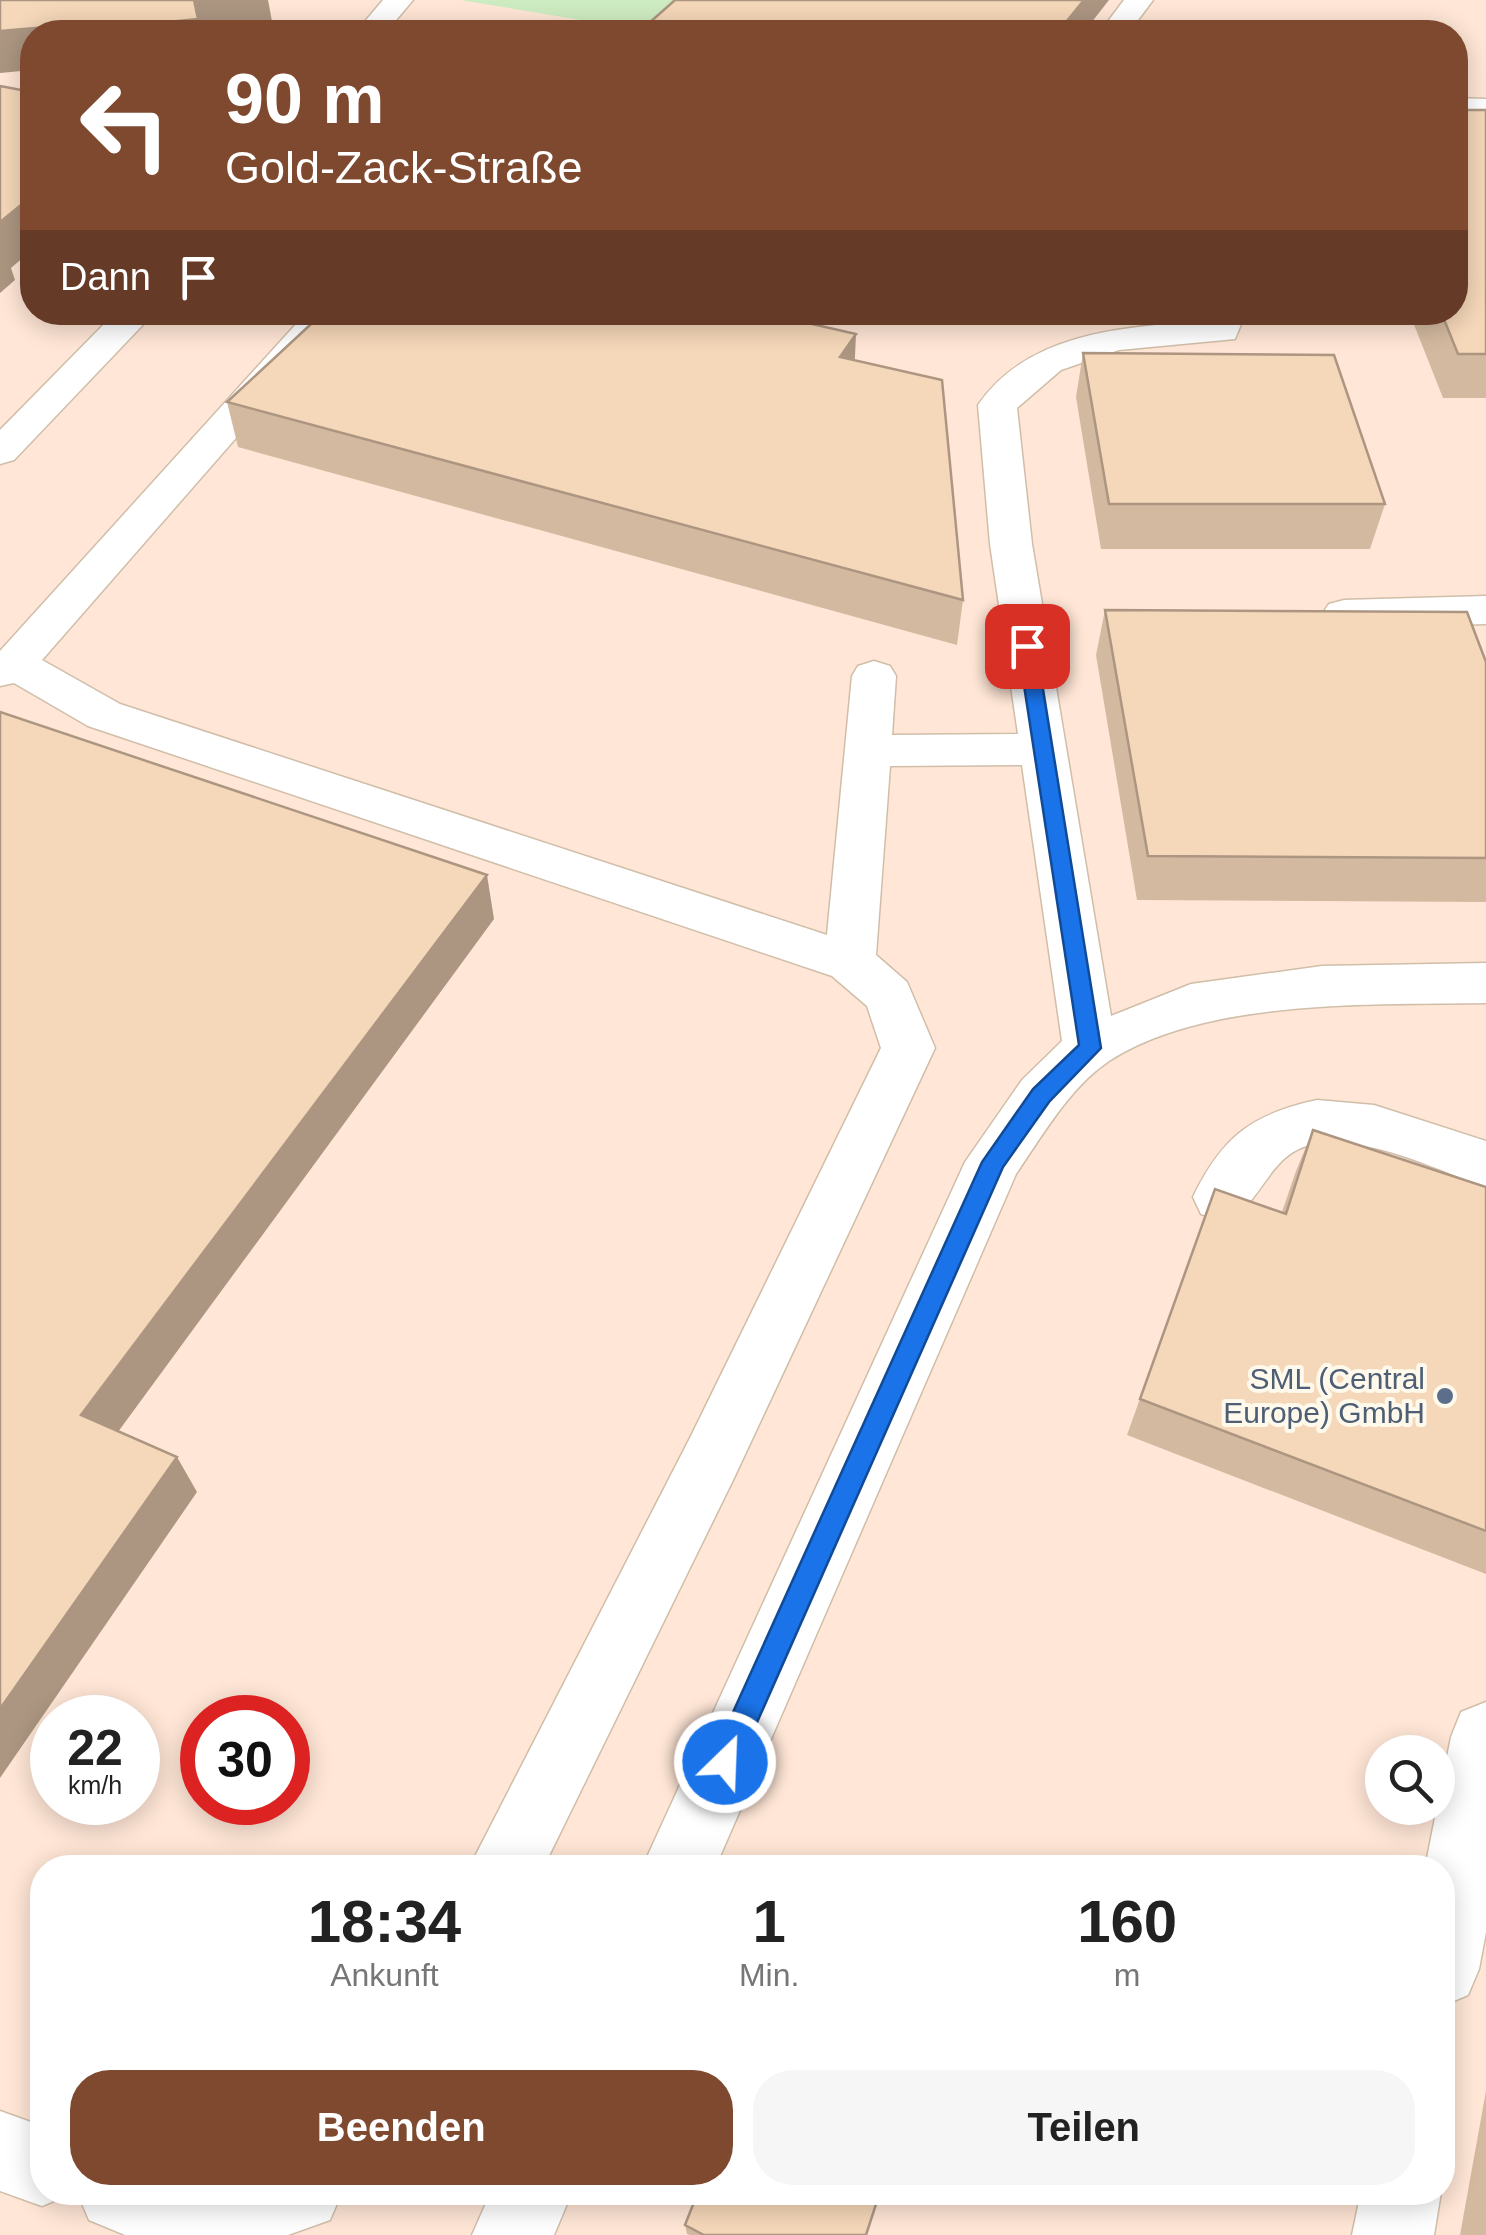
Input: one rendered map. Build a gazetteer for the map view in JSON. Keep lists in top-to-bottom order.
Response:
{
  "places": ["SML (Central Europe) GmbH"],
  "page": {
    "turn": ["90 m", "Gold-Zack-Straße"],
    "then": "Dann",
    "speed": "22 km/h",
    "limit": "30",
    "eta": [
      "18:34",
      "Ankunft",
      "1",
      "Min.",
      "160",
      "m"
    ],
    "buttons": ["Beenden", "Teilen"]
  }
}
